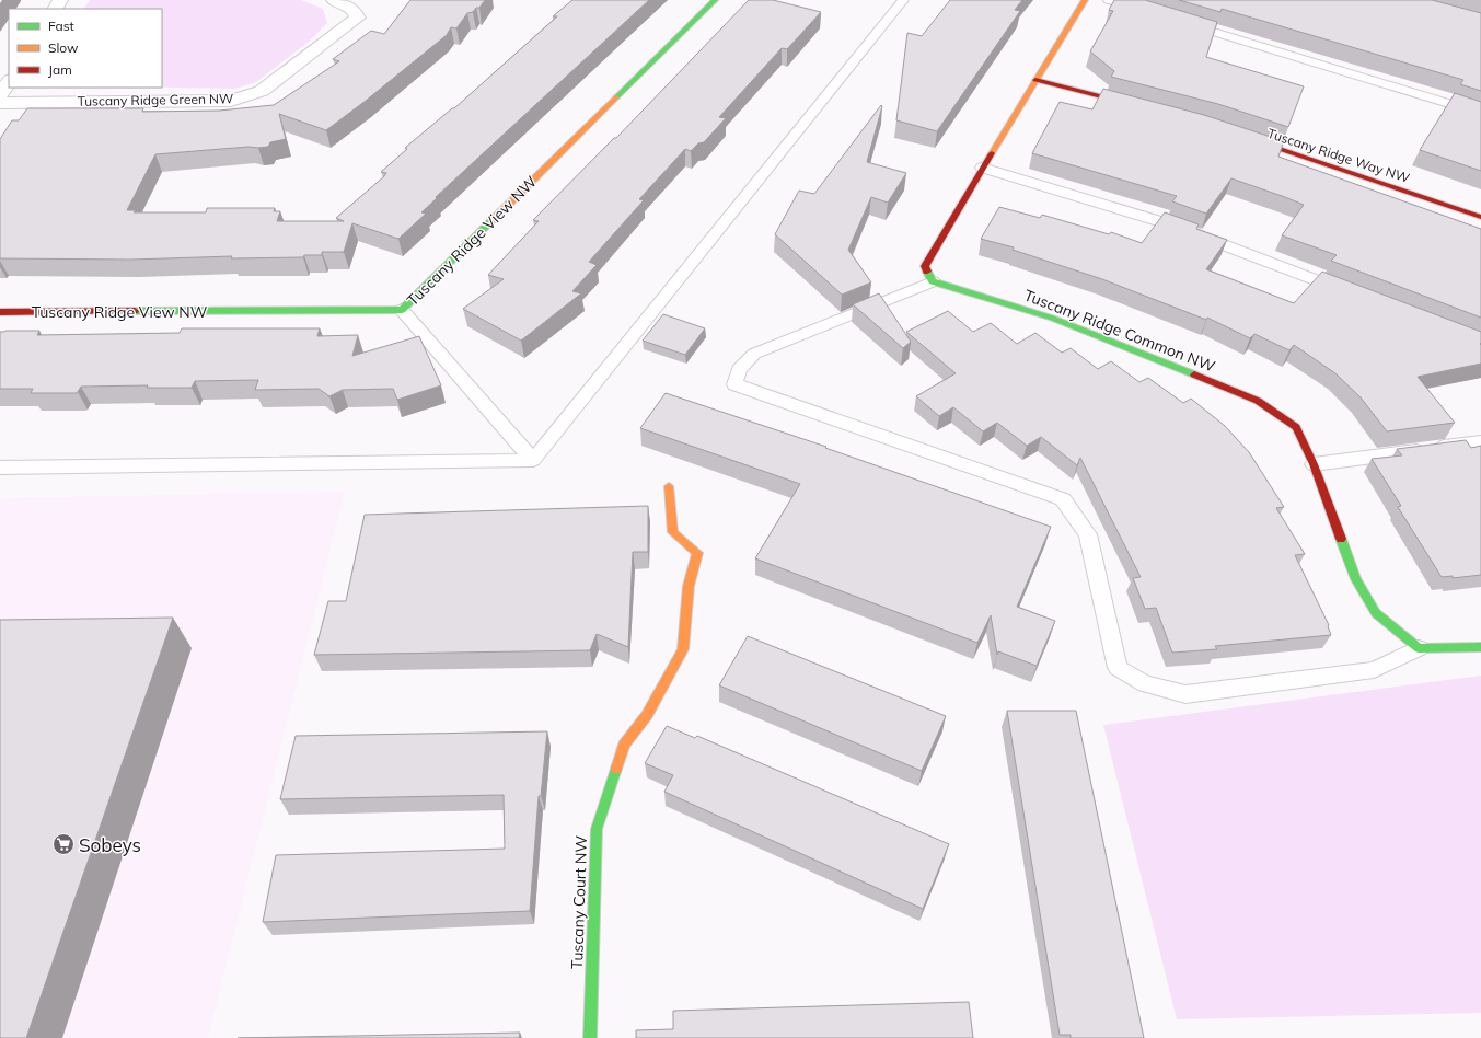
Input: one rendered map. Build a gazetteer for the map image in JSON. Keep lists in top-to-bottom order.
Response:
{
  "streets": {
    "street": [
      "Tuscany Ridge Green NW",
      "Tuscany Ridge Way NW",
      "Tuscany Ridge View NW",
      "Tuscany Ridge Common NW",
      "Tuscany Court NW"
    ]
  },
  "places": {
    "supermarket": ["Sobeys"]
  },
  "legend": ["Fast", "Slow", "Jam"]
}
